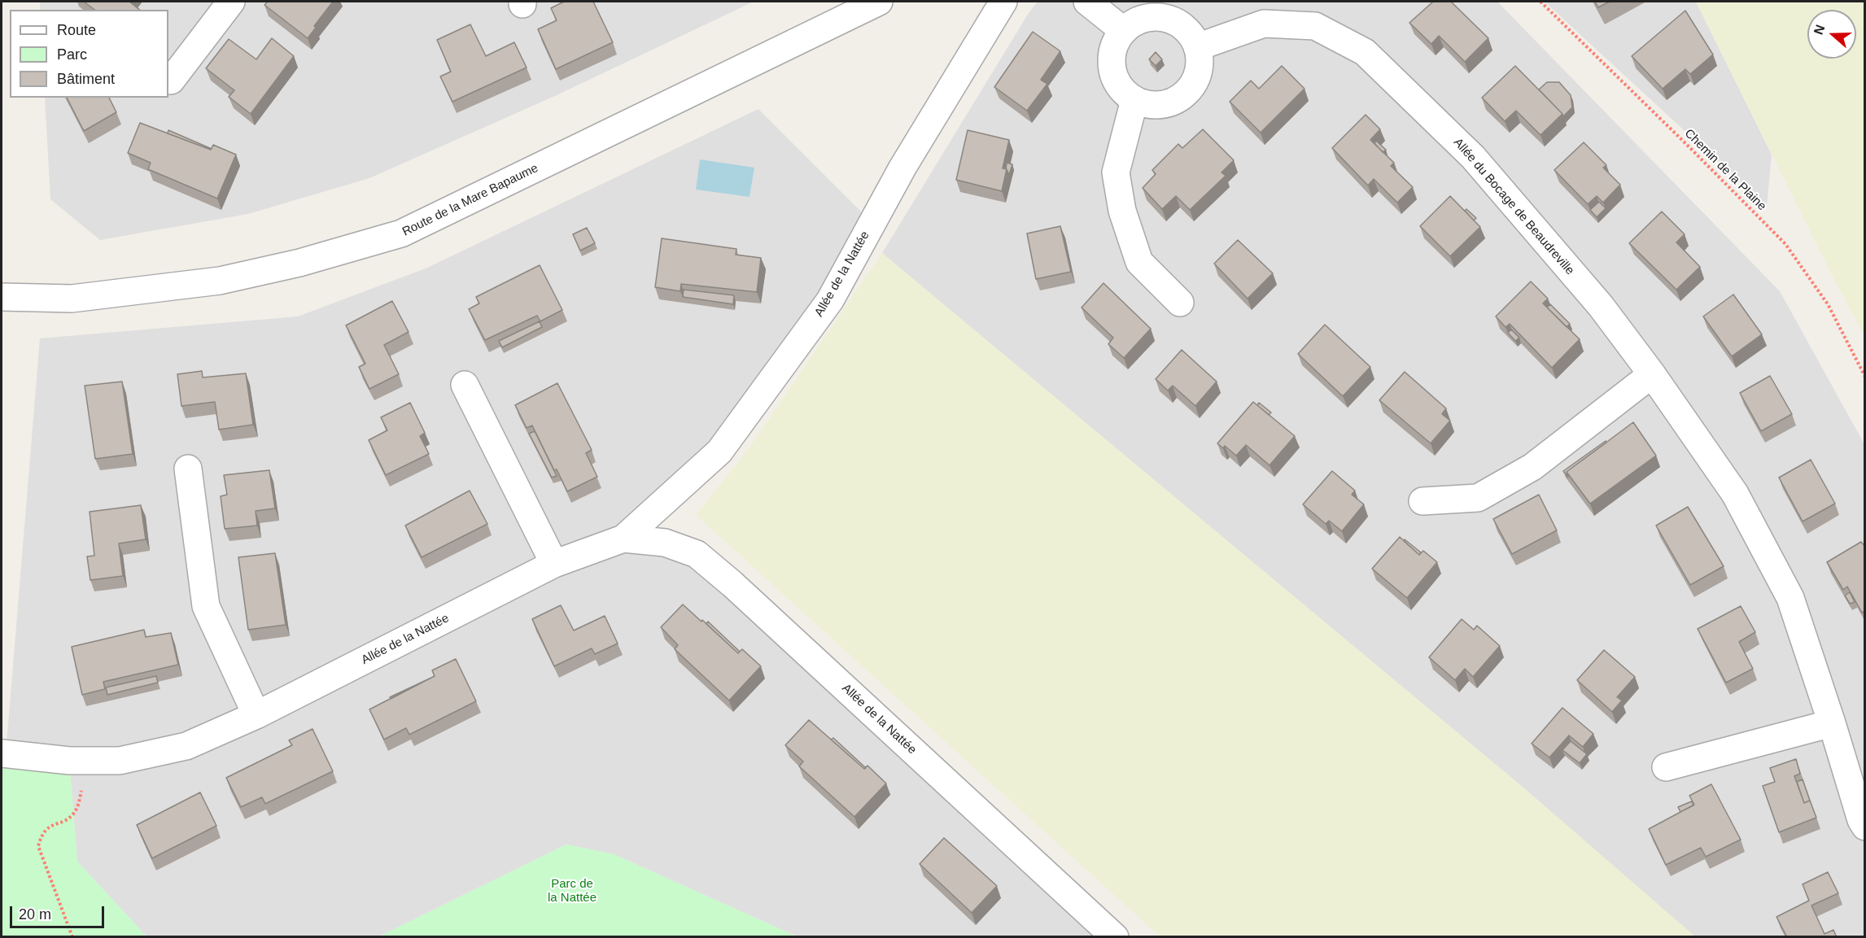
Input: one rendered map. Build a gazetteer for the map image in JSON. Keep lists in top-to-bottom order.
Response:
{
  "streets": {
    "street": ["Route de la Mare Bapaume", "Allée du Bocage de Beaudreville", "Allée de la Nattée"],
    "path": ["Chemin de la Plaine"]
  },
  "parks": ["Parc de la Nattée"],
  "legend": ["Route", "Parc", "Bâtiment"],
  "scale_bar": "20 m",
  "north": "left"
}
